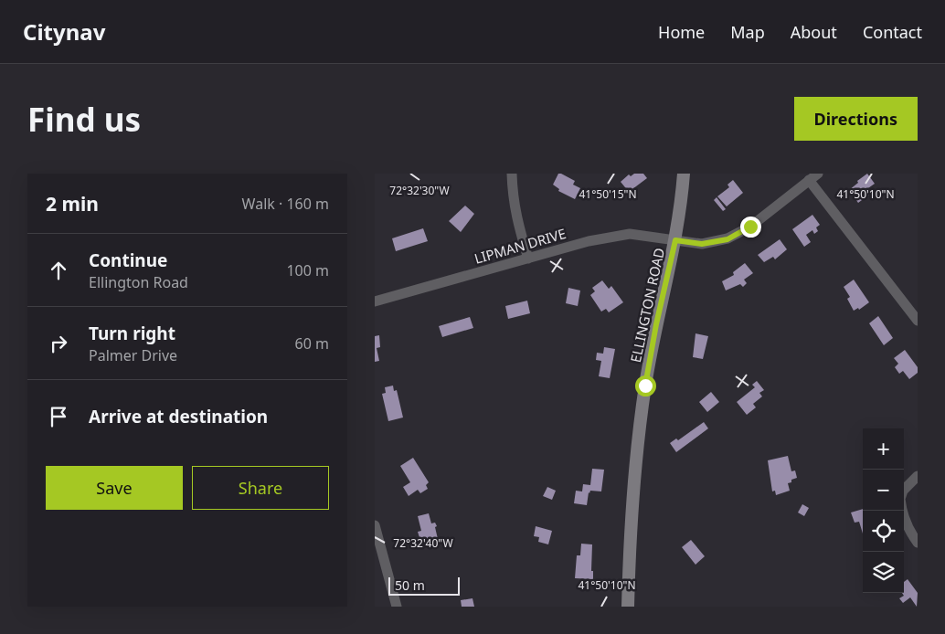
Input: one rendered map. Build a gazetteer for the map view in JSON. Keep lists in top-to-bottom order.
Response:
{
  "streets": {
    "main road": ["ELLINGTON ROAD"],
    "street": ["LIPMAN DRIVE"]
  },
  "crossings": [
    ["LIPMAN DRIVE", "ELLINGTON ROAD"]
  ],
  "scale_bar": "50 m",
  "page": {
    "header": "Citynav",
    "nav": [
      "Home",
      "Map",
      "About",
      "Contact"
    ],
    "buttons": [
      "Directions",
      ["Save", "Share"]
    ],
    "title": "Find us",
    "heading": ["2 min", "Walk · 160 m"],
    "list": [
      ["Continue", "Ellington Road", "100 m"],
      ["Turn right", "Palmer Drive", "60 m"],
      "Arrive at destination"
    ],
    "map_buttons": ["+", "−"],
    "scale": "50 m"
  },
  "coordinates": [
    "72°32'30\"W",
    "41°50'15\"N",
    "41°50'10\"N",
    "72°32'40\"W"
  ]
}
